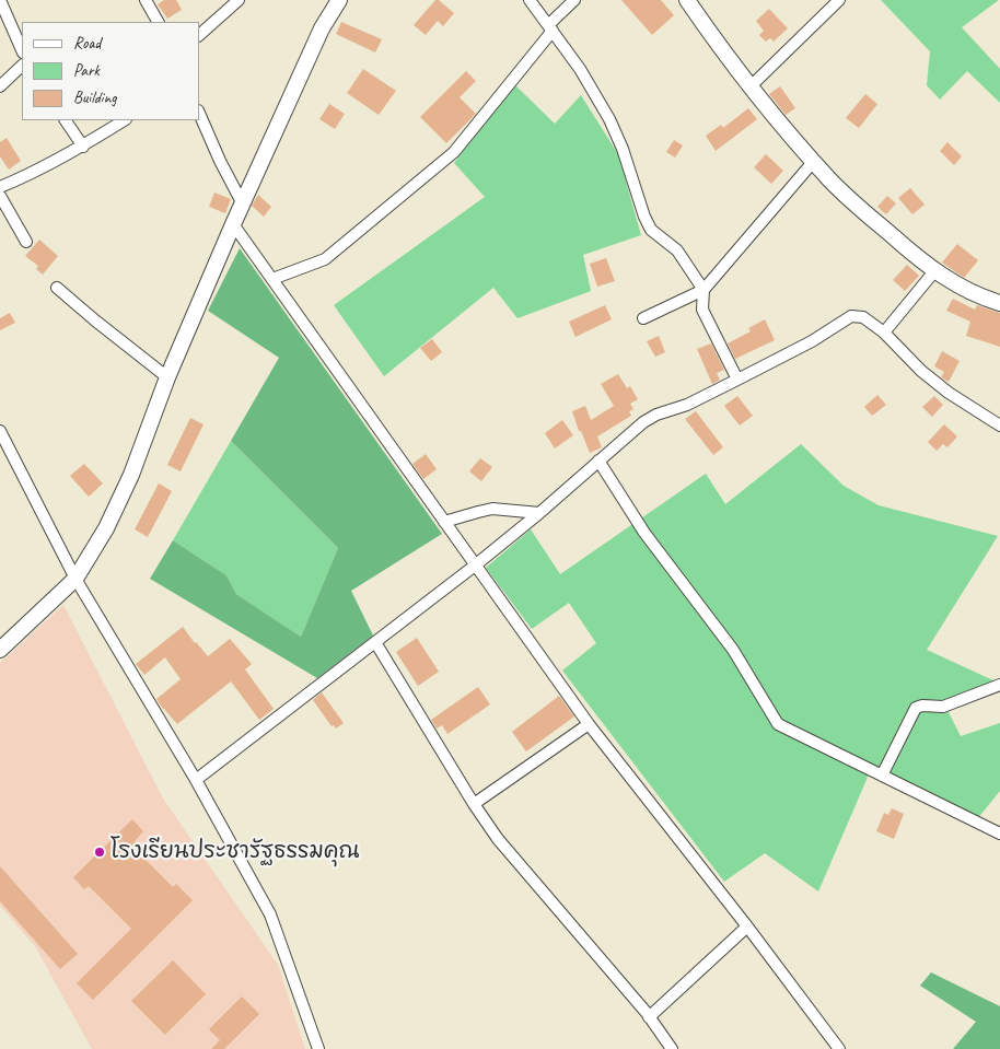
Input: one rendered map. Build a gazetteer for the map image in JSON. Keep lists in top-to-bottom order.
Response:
{
  "places": ["โรงเรียนประชารัฐธรรมคุณ"],
  "legend": ["Road", "Park", "Building"]
}
